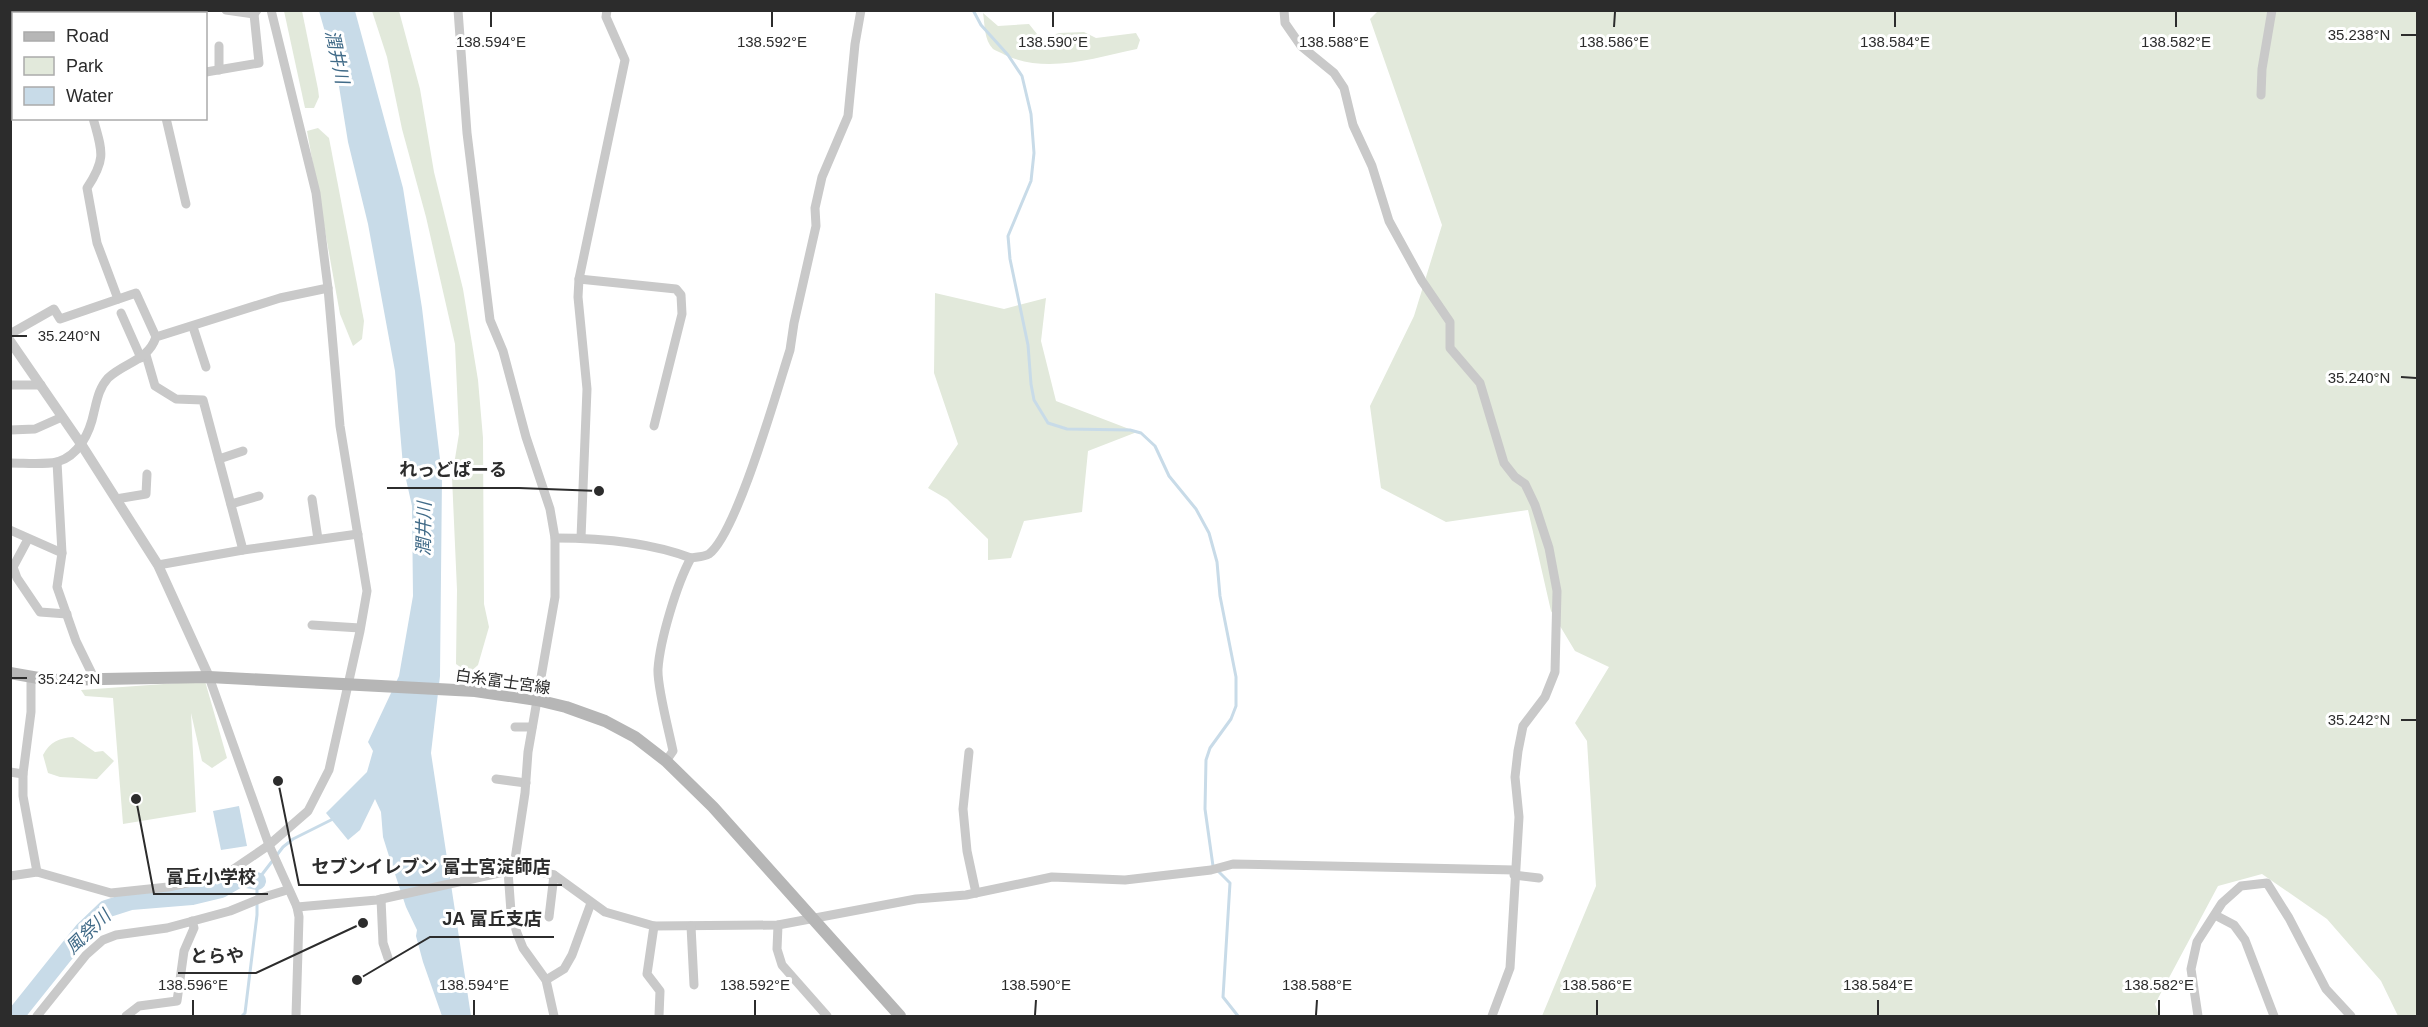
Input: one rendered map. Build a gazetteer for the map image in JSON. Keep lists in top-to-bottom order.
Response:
{
  "streets": {
    "main road": ["白糸富士宮線"]
  },
  "water": ["潤井川", "風祭川"],
  "places": [
    "れっどぱーる",
    "セブンイレブン 富士宮淀師店",
    "富丘小学校",
    "とらや",
    "JA 富丘支店"
  ],
  "legend": ["Road", "Park", "Water"],
  "coordinates": [
    "35.238°N",
    "138.594°E",
    "138.592°E",
    "138.590°E",
    "138.588°E",
    "138.586°E",
    "138.584°E",
    "138.582°E",
    "35.240°N",
    "35.242°N",
    "138.596°E"
  ]
}
